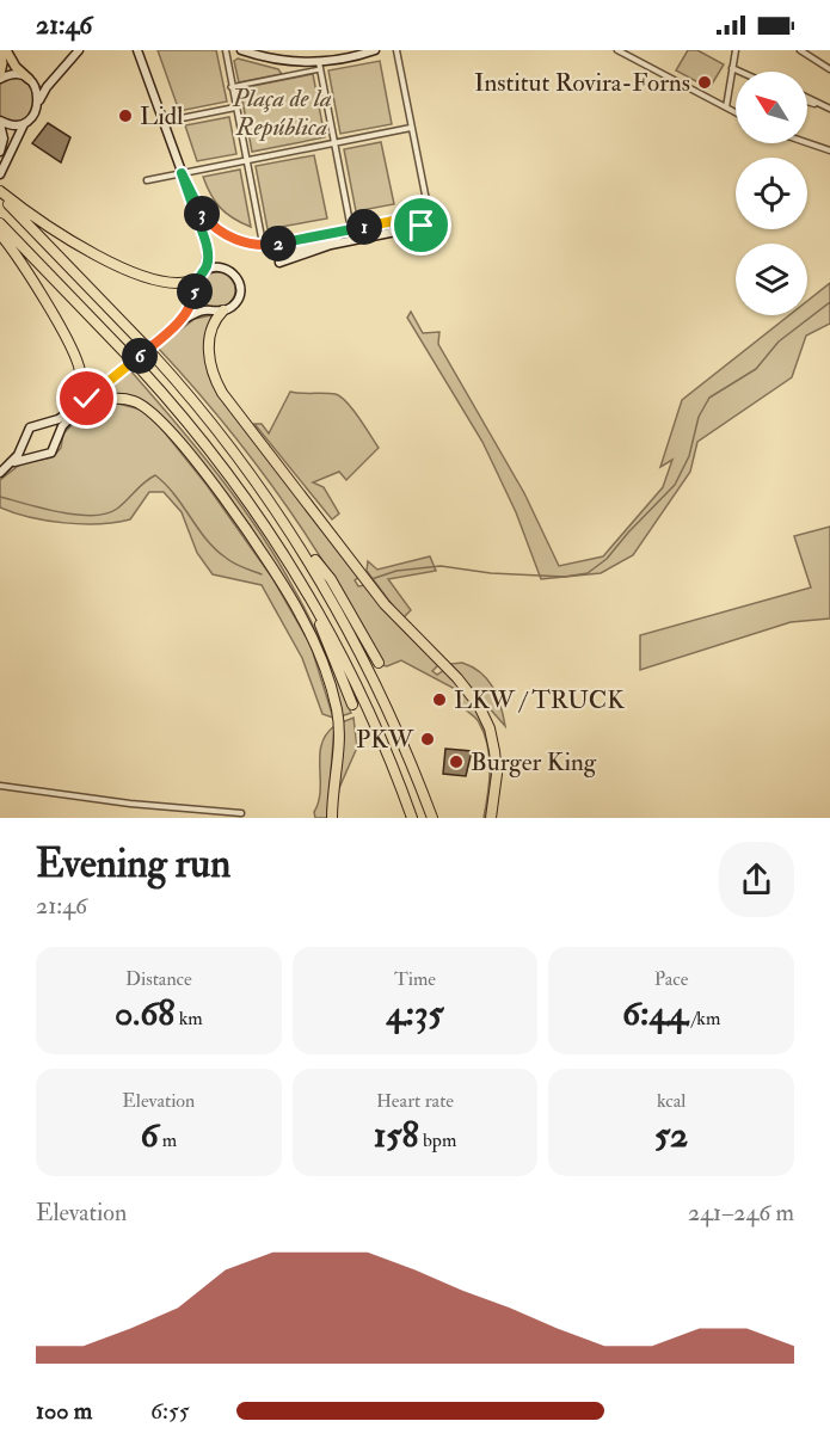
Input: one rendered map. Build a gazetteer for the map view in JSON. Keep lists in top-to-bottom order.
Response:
{
  "parks": ["Plaça de la República"],
  "places": [
    "Institut Rovira-Forns",
    "Lidl",
    "LKW / TRUCK",
    "PKW",
    "Burger King"
  ],
  "north": "top left",
  "page": {
    "status": "21:46",
    "pins": [
      "3",
      "1",
      "2",
      "5",
      "6"
    ],
    "heading": ["Evening run", "21:46"],
    "stats": [
      ["Distance", "0.68 km"],
      ["Time", "4:35"],
      ["Pace", "6:44 /km"],
      ["Elevation", "6 m"],
      ["Heart rate", "158 bpm"],
      ["kcal", "52"]
    ],
    "chart": ["Elevation", "241–246 m"],
    "list": [
      {
        "name": "100 m",
        "note": "6:55"
      }
    ]
  }
}
